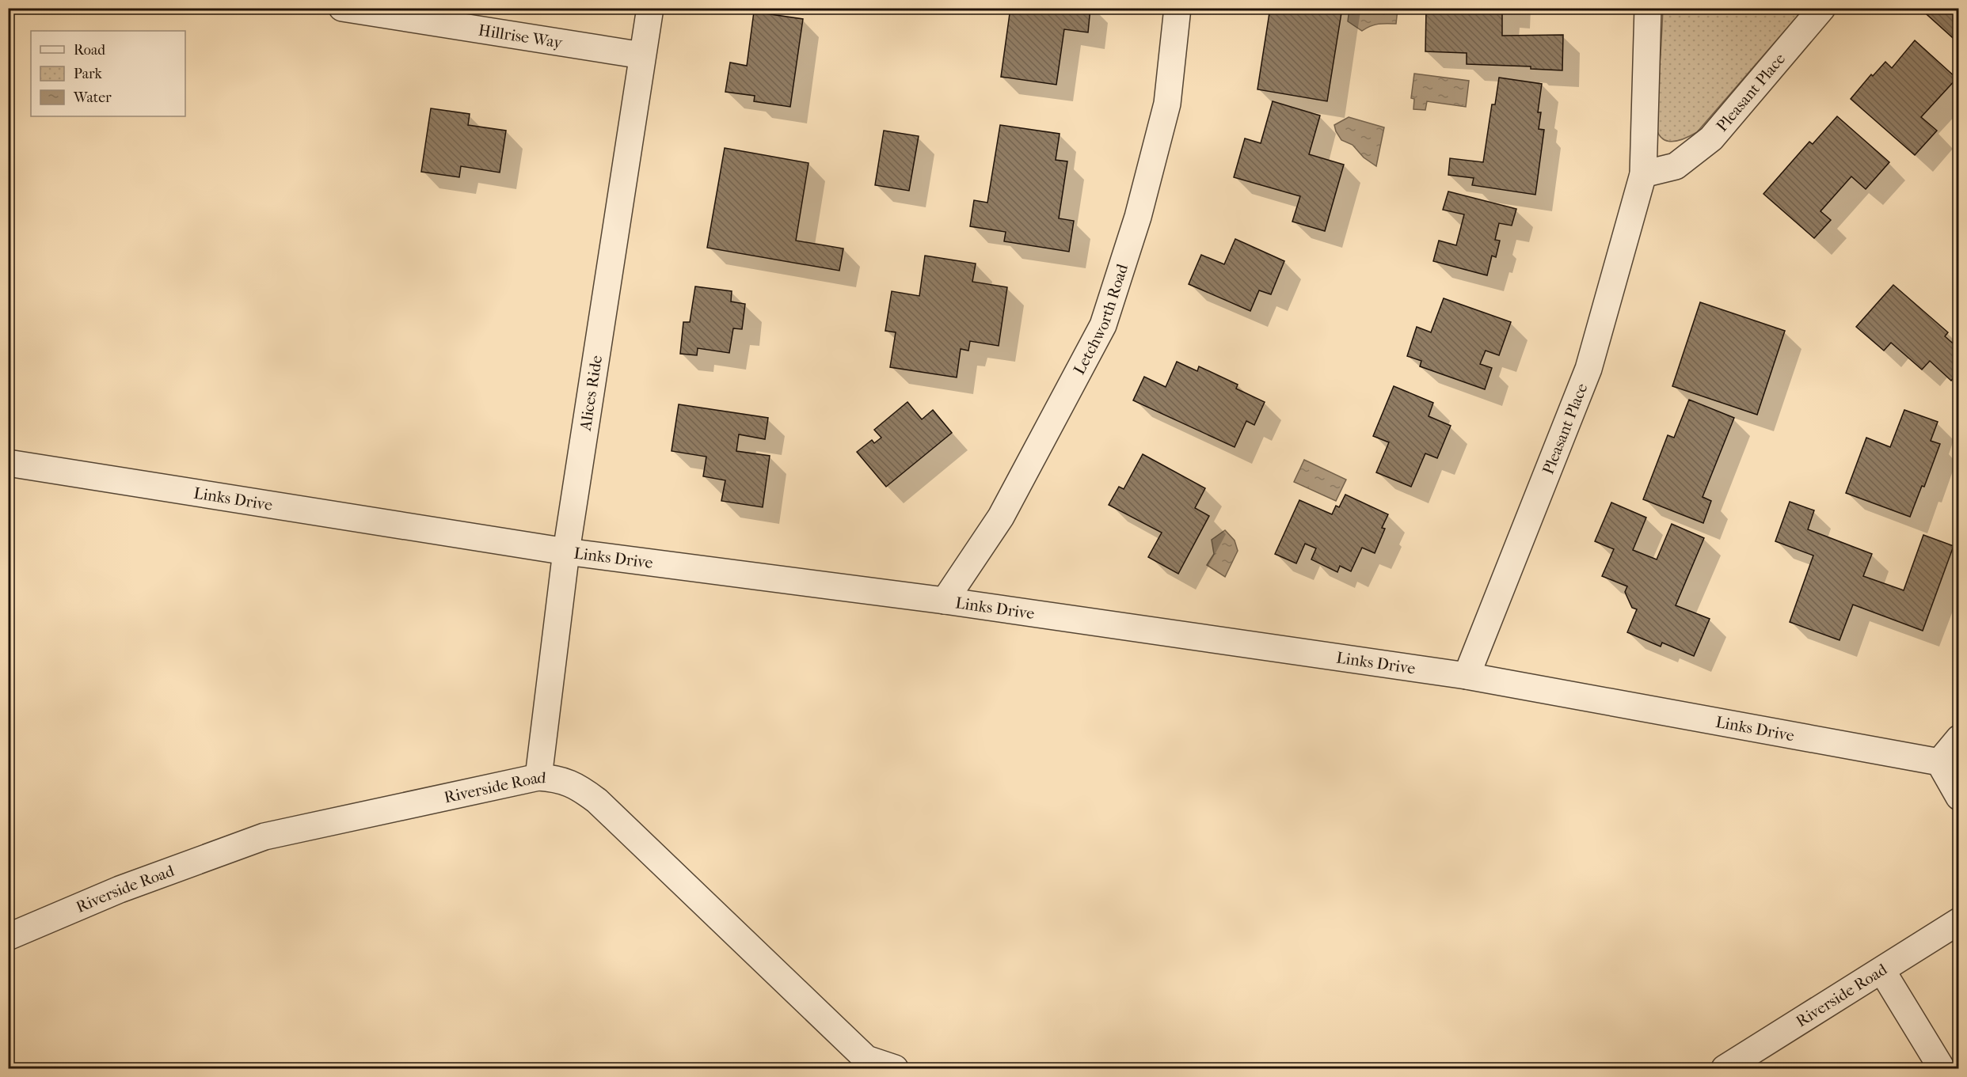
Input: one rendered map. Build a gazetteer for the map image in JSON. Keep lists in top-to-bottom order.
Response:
{
  "streets": {
    "street": [
      "Hillrise Way",
      "Pleasant Place",
      "Letchworth Road",
      "Alices Ride",
      "Links Drive",
      "Riverside Road"
    ]
  },
  "crossings": [
    ["Hillrise Way", "Alices Ride"],
    ["Pleasant Place", "Links Drive"],
    ["Letchworth Road", "Links Drive"],
    ["Alices Ride", "Links Drive"],
    ["Alices Ride", "Riverside Road"]
  ],
  "legend": ["Road", "Park", "Water"]
}
